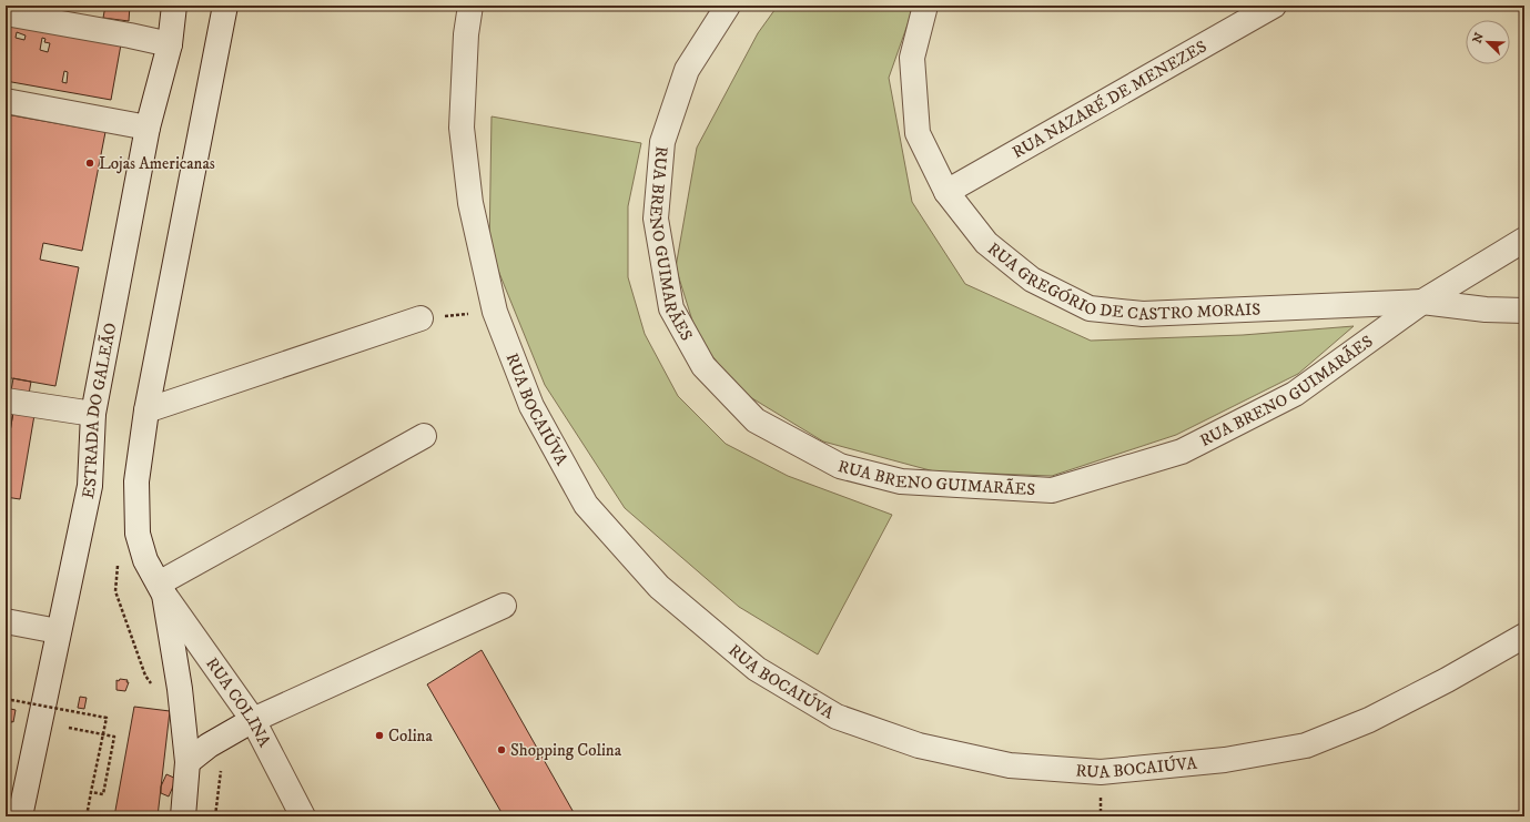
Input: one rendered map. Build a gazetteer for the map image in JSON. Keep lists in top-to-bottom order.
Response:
{
  "streets": {
    "street": [
      "RUA NAZARÉ DE MENEZES",
      "RUA BRENO GUIMARÃES",
      "RUA GREGÓRIO DE CASTRO MORAIS",
      "RUA BOCAIÚVA",
      "ESTRADA DO GALEÃO",
      "RUA COLINA"
    ]
  },
  "crossings": [
    ["RUA NAZARÉ DE MENEZES", "RUA GREGÓRIO DE CASTRO MORAIS"],
    ["RUA BRENO GUIMARÃES", "RUA GREGÓRIO DE CASTRO MORAIS"]
  ],
  "places": ["Lojas Americanas", "Colina", "Shopping Colina"],
  "north": "top left"
}
